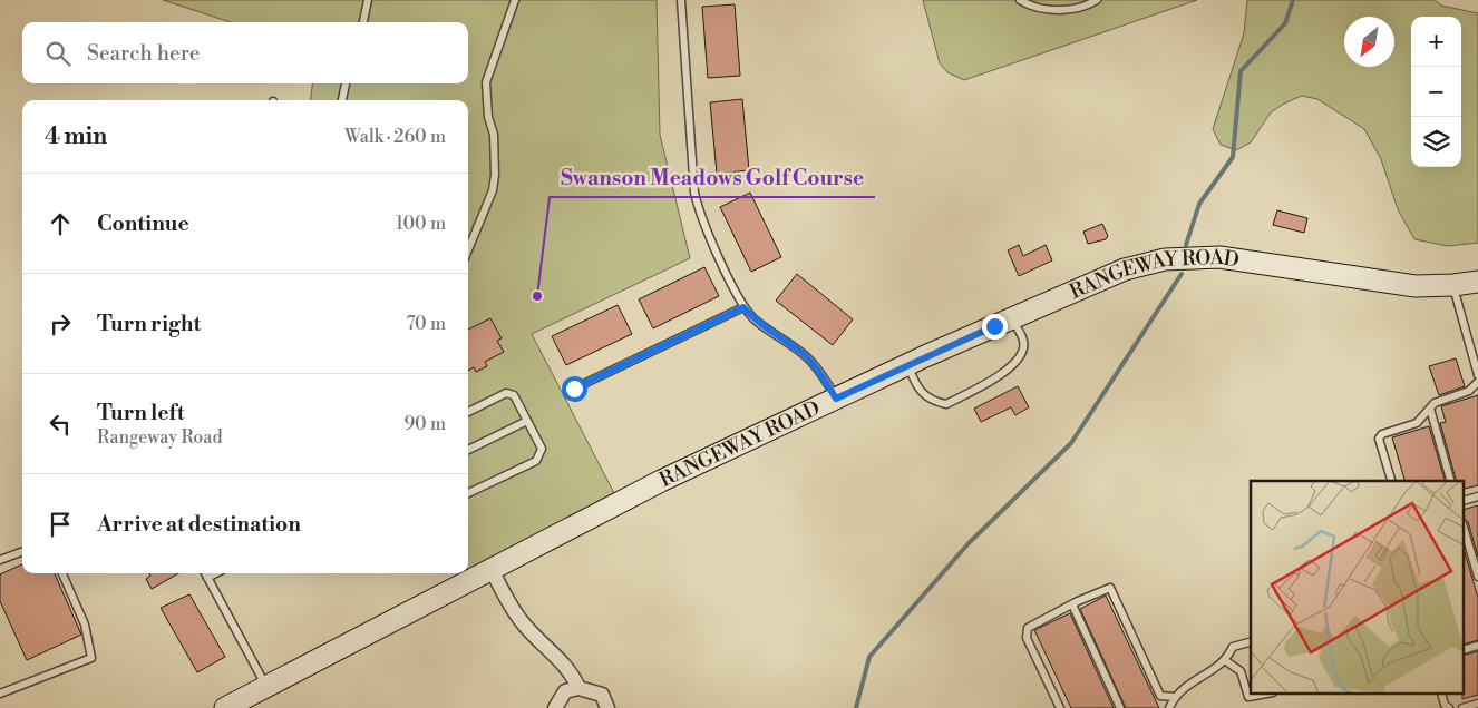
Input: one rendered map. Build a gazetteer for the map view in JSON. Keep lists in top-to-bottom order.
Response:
{
  "streets": {
    "street": ["RANGEWAY ROAD"]
  },
  "places": ["Swanson Meadows Golf Course"],
  "north": "bottom left",
  "page": {
    "map_buttons": ["+", "−"],
    "search": "Search here",
    "heading": ["4 min", "Walk · 260 m"],
    "list": [
      ["Continue", "100 m"],
      ["Turn right", "70 m"],
      ["Turn left", "Rangeway Road", "90 m"],
      "Arrive at destination"
    ]
  }
}
